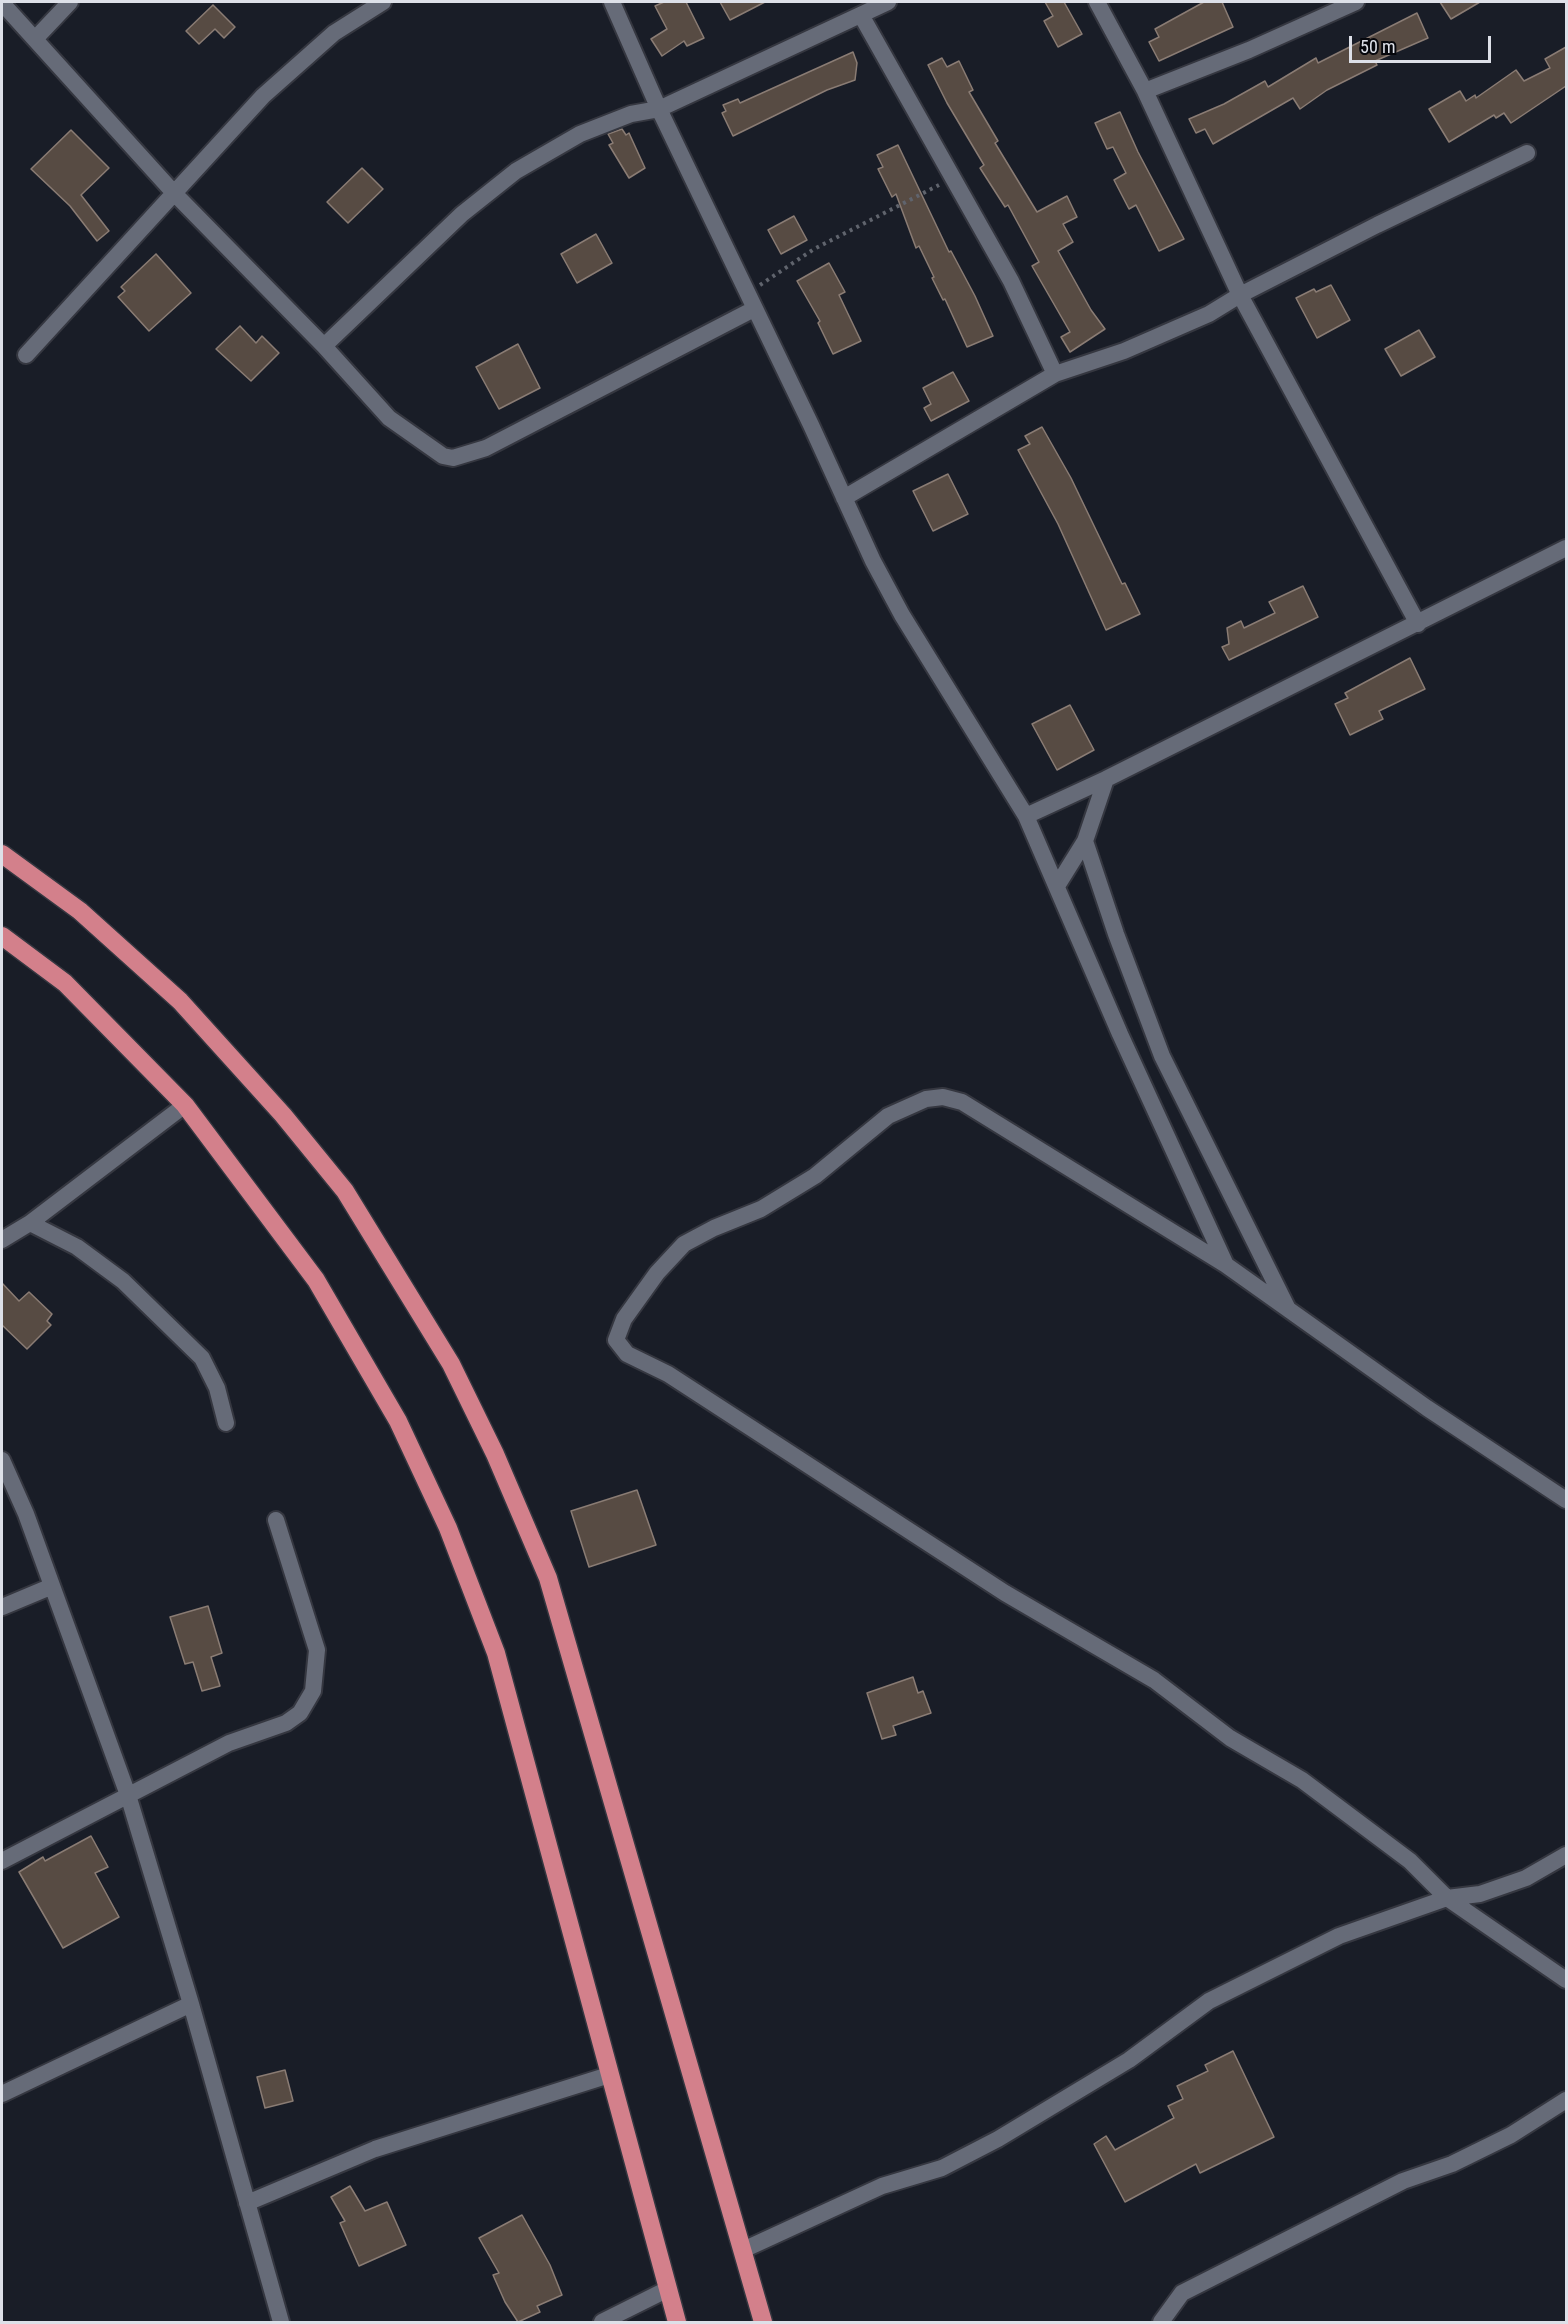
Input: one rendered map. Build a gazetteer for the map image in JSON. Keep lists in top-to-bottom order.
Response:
{
  "scale_bar": "50 m"
}
